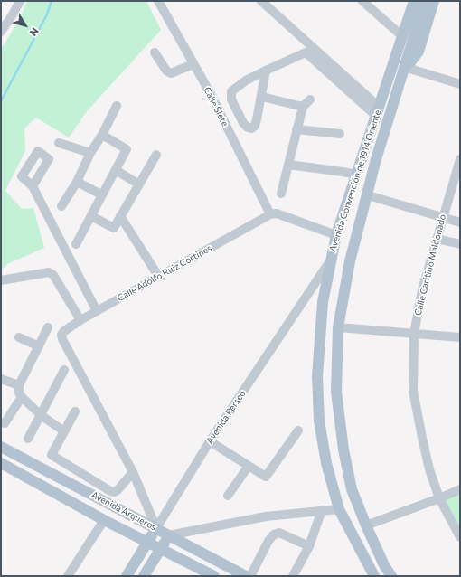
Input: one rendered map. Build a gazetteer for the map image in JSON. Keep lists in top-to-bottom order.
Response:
{
  "streets": {
    "main road": ["Avenida Convención de 1914 Oriente", "Avenida Perseo", "Avenida Arqueros"],
    "street": ["Calle Siete", "Calle Caritino Maldonado", "Calle Adolfo Ruiz Cortines"]
  },
  "crossings": [
    ["Calle Siete", "Calle Adolfo Ruiz Cortines"],
    ["Avenida Convención de 1914 Oriente", "Avenida Perseo"],
    ["Avenida Perseo", "Avenida Arqueros"]
  ],
  "north": "bottom right"
}
